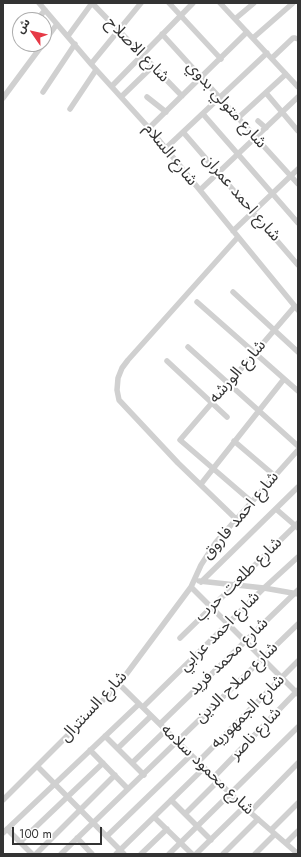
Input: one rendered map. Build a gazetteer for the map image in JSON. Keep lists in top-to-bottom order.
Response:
{
  "streets": {
    "street": [
      "شارع الاصلاح",
      "شارع متولي بدوي",
      "شارع السلام",
      "شارع احمد عمران",
      "شارع الورشه",
      "شارع احمد فاروق",
      "شارع طلعت حرب",
      "شارع احمد عرابي",
      "شارع محمد فريد",
      "شارع صلاح الدين",
      "شارع السنترال",
      "شارع الجمهوريه",
      "شارع ناصر",
      "شارع محمود سلامه"
    ]
  },
  "crossings": [
    ["شارع السلام", "شارع الورشه"],
    ["شارع احمد فاروق", "شارع السنترال"],
    ["شارع احمد عرابي", "شارع محمود سلامه"],
    ["شارع محمد فريد", "شارع محمود سلامه"],
    ["شارع صلاح الدين", "شارع محمود سلامه"],
    ["شارع السنترال", "شارع محمود سلامه"],
    ["شارع الجمهوريه", "شارع محمود سلامه"],
    ["شارع ناصر", "شارع محمود سلامه"]
  ],
  "scale_bar": "100 m",
  "north": "top left"
}
